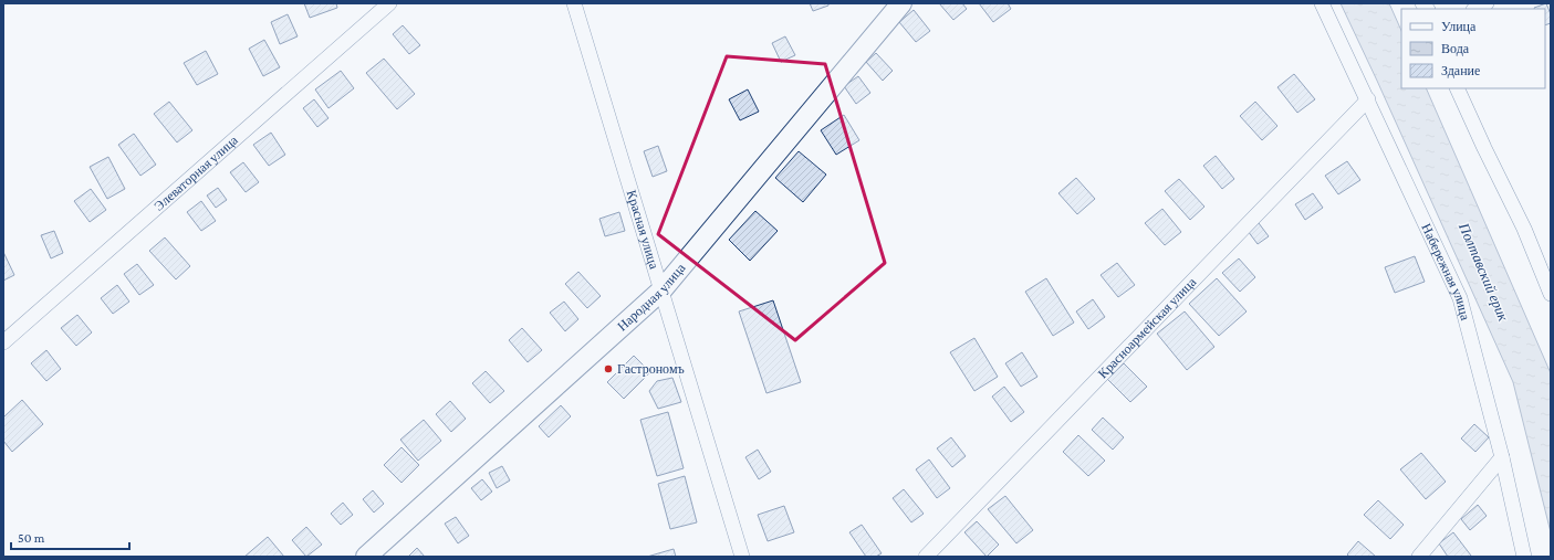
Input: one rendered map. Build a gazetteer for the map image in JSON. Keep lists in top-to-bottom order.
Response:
{
  "streets": {
    "main road": ["Народная улица"],
    "street": [
      "Элеваторная улица",
      "Красная улица",
      "Набережная улица",
      "Красноармейская улица"
    ]
  },
  "crossings": [
    ["Красная улица", "Народная улица"],
    ["Набережная улица", "Красноармейская улица"]
  ],
  "water": ["Полтавский ерик"],
  "places": ["Гастрономъ"],
  "legend": ["Улица", "Вода", "Здание"],
  "scale_bar": "50 m"
}
